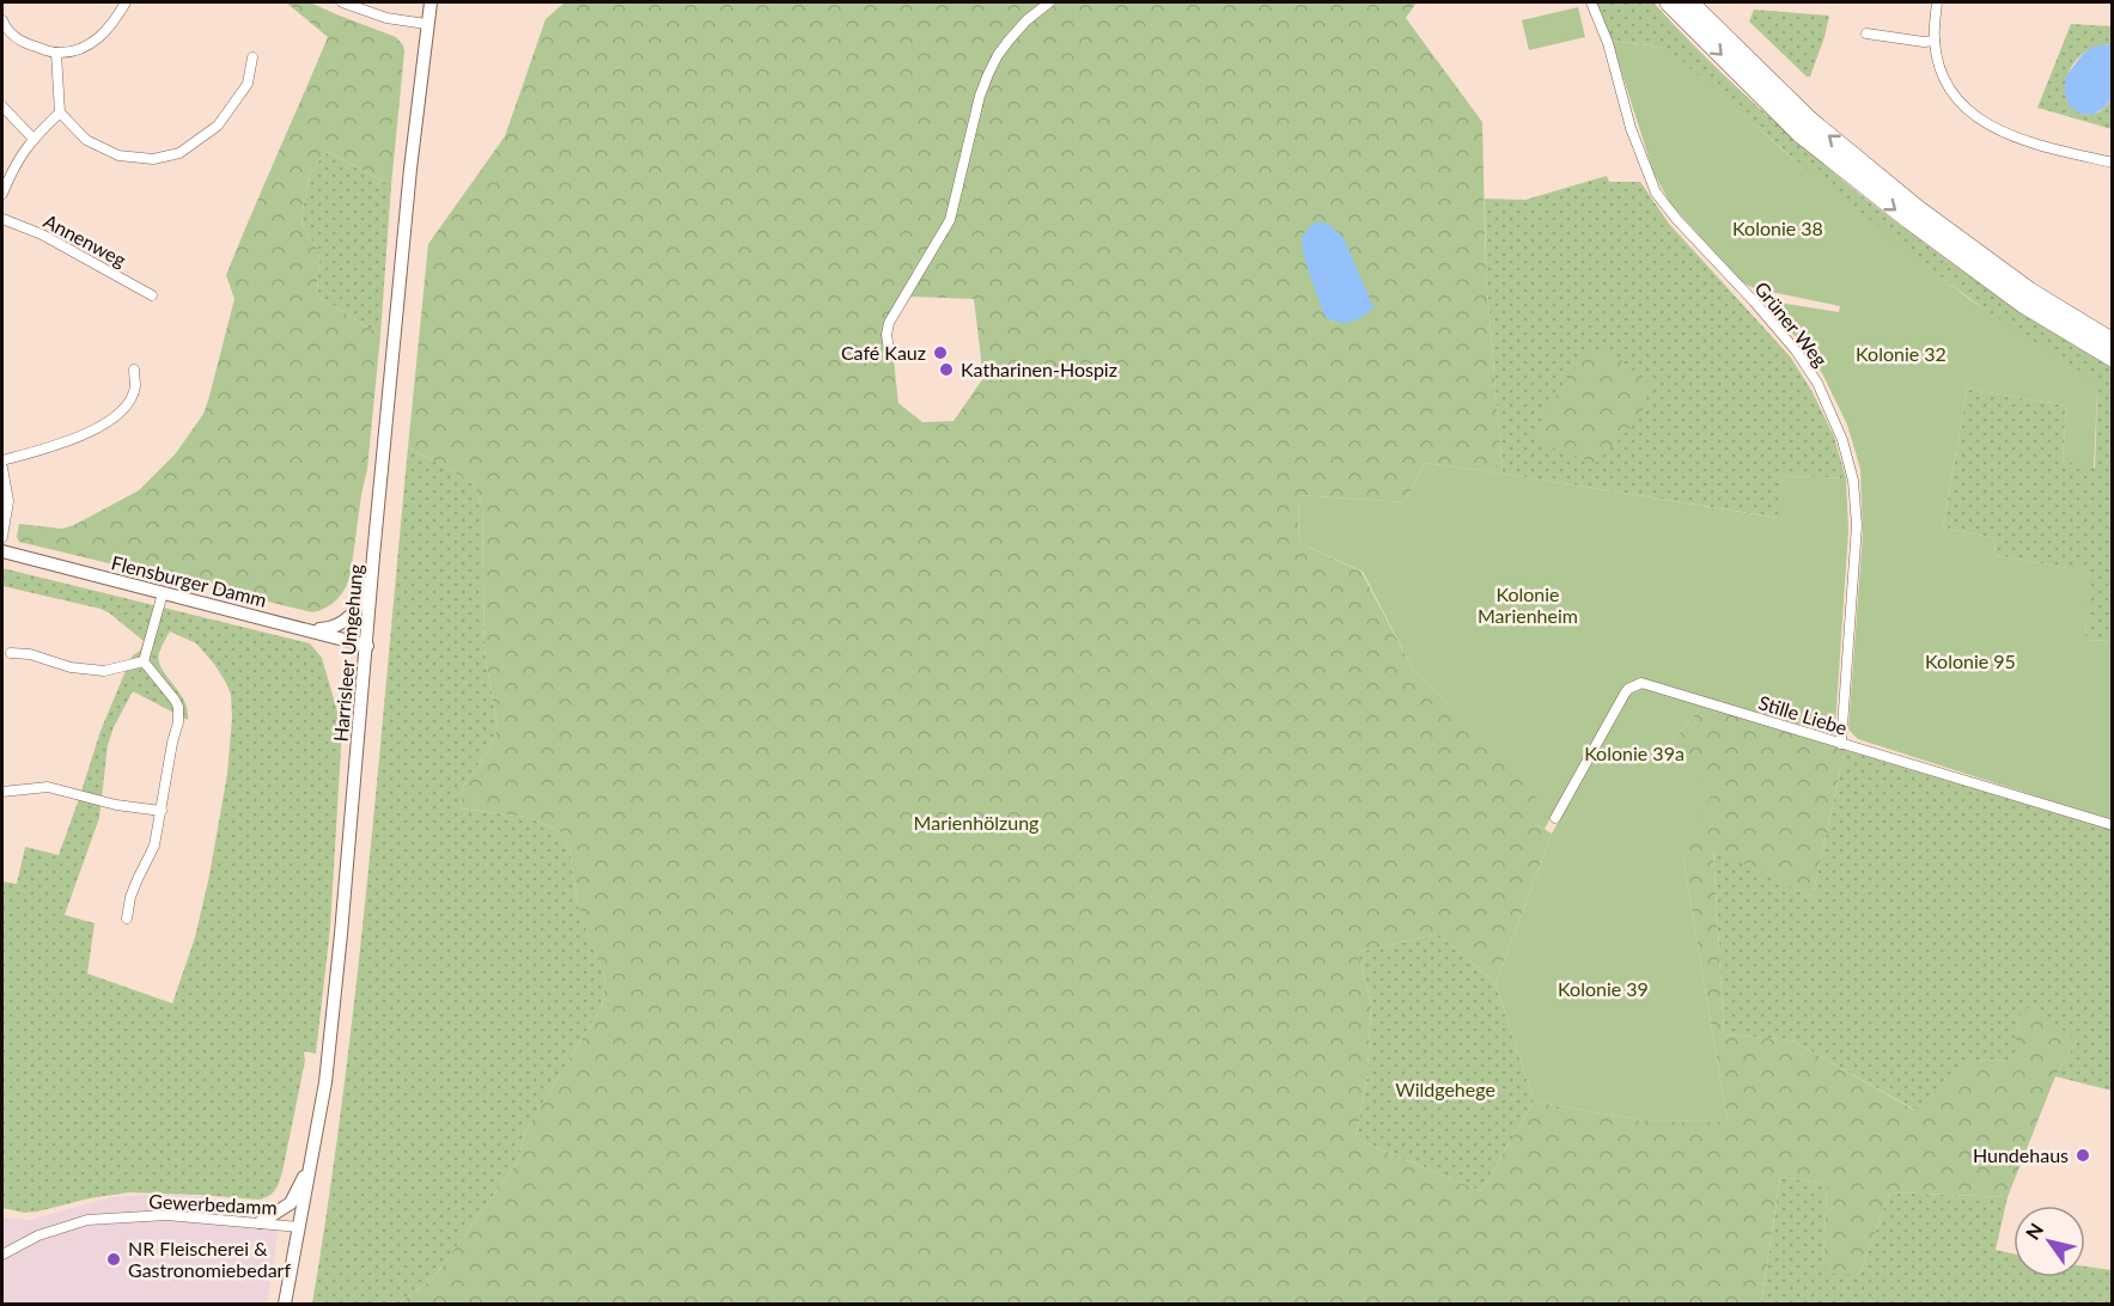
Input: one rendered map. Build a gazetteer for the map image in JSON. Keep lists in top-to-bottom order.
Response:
{
  "streets": {
    "main road": ["Flensburger Damm", "Harrisleer Umgehung"],
    "street": [
      "Annenweg",
      "Grüner Weg",
      "Stille Liebe",
      "Gewerbedamm"
    ]
  },
  "crossings": [
    ["Grüner Weg", "Stille Liebe"],
    ["Flensburger Damm", "Harrisleer Umgehung"],
    ["Harrisleer Umgehung", "Gewerbedamm"]
  ],
  "parks": [
    "Kolonie 38",
    "Kolonie 32",
    "Kolonie Marienheim",
    "Kolonie 95",
    "Kolonie 39a",
    "Marienhölzung",
    "Kolonie 39",
    "Wildgehege"
  ],
  "places": [
    "Café Kauz",
    "Katharinen-Hospiz",
    "Hundehaus",
    "NR Fleischerei & Gastronomiebedarf"
  ],
  "north": "top left"
}
